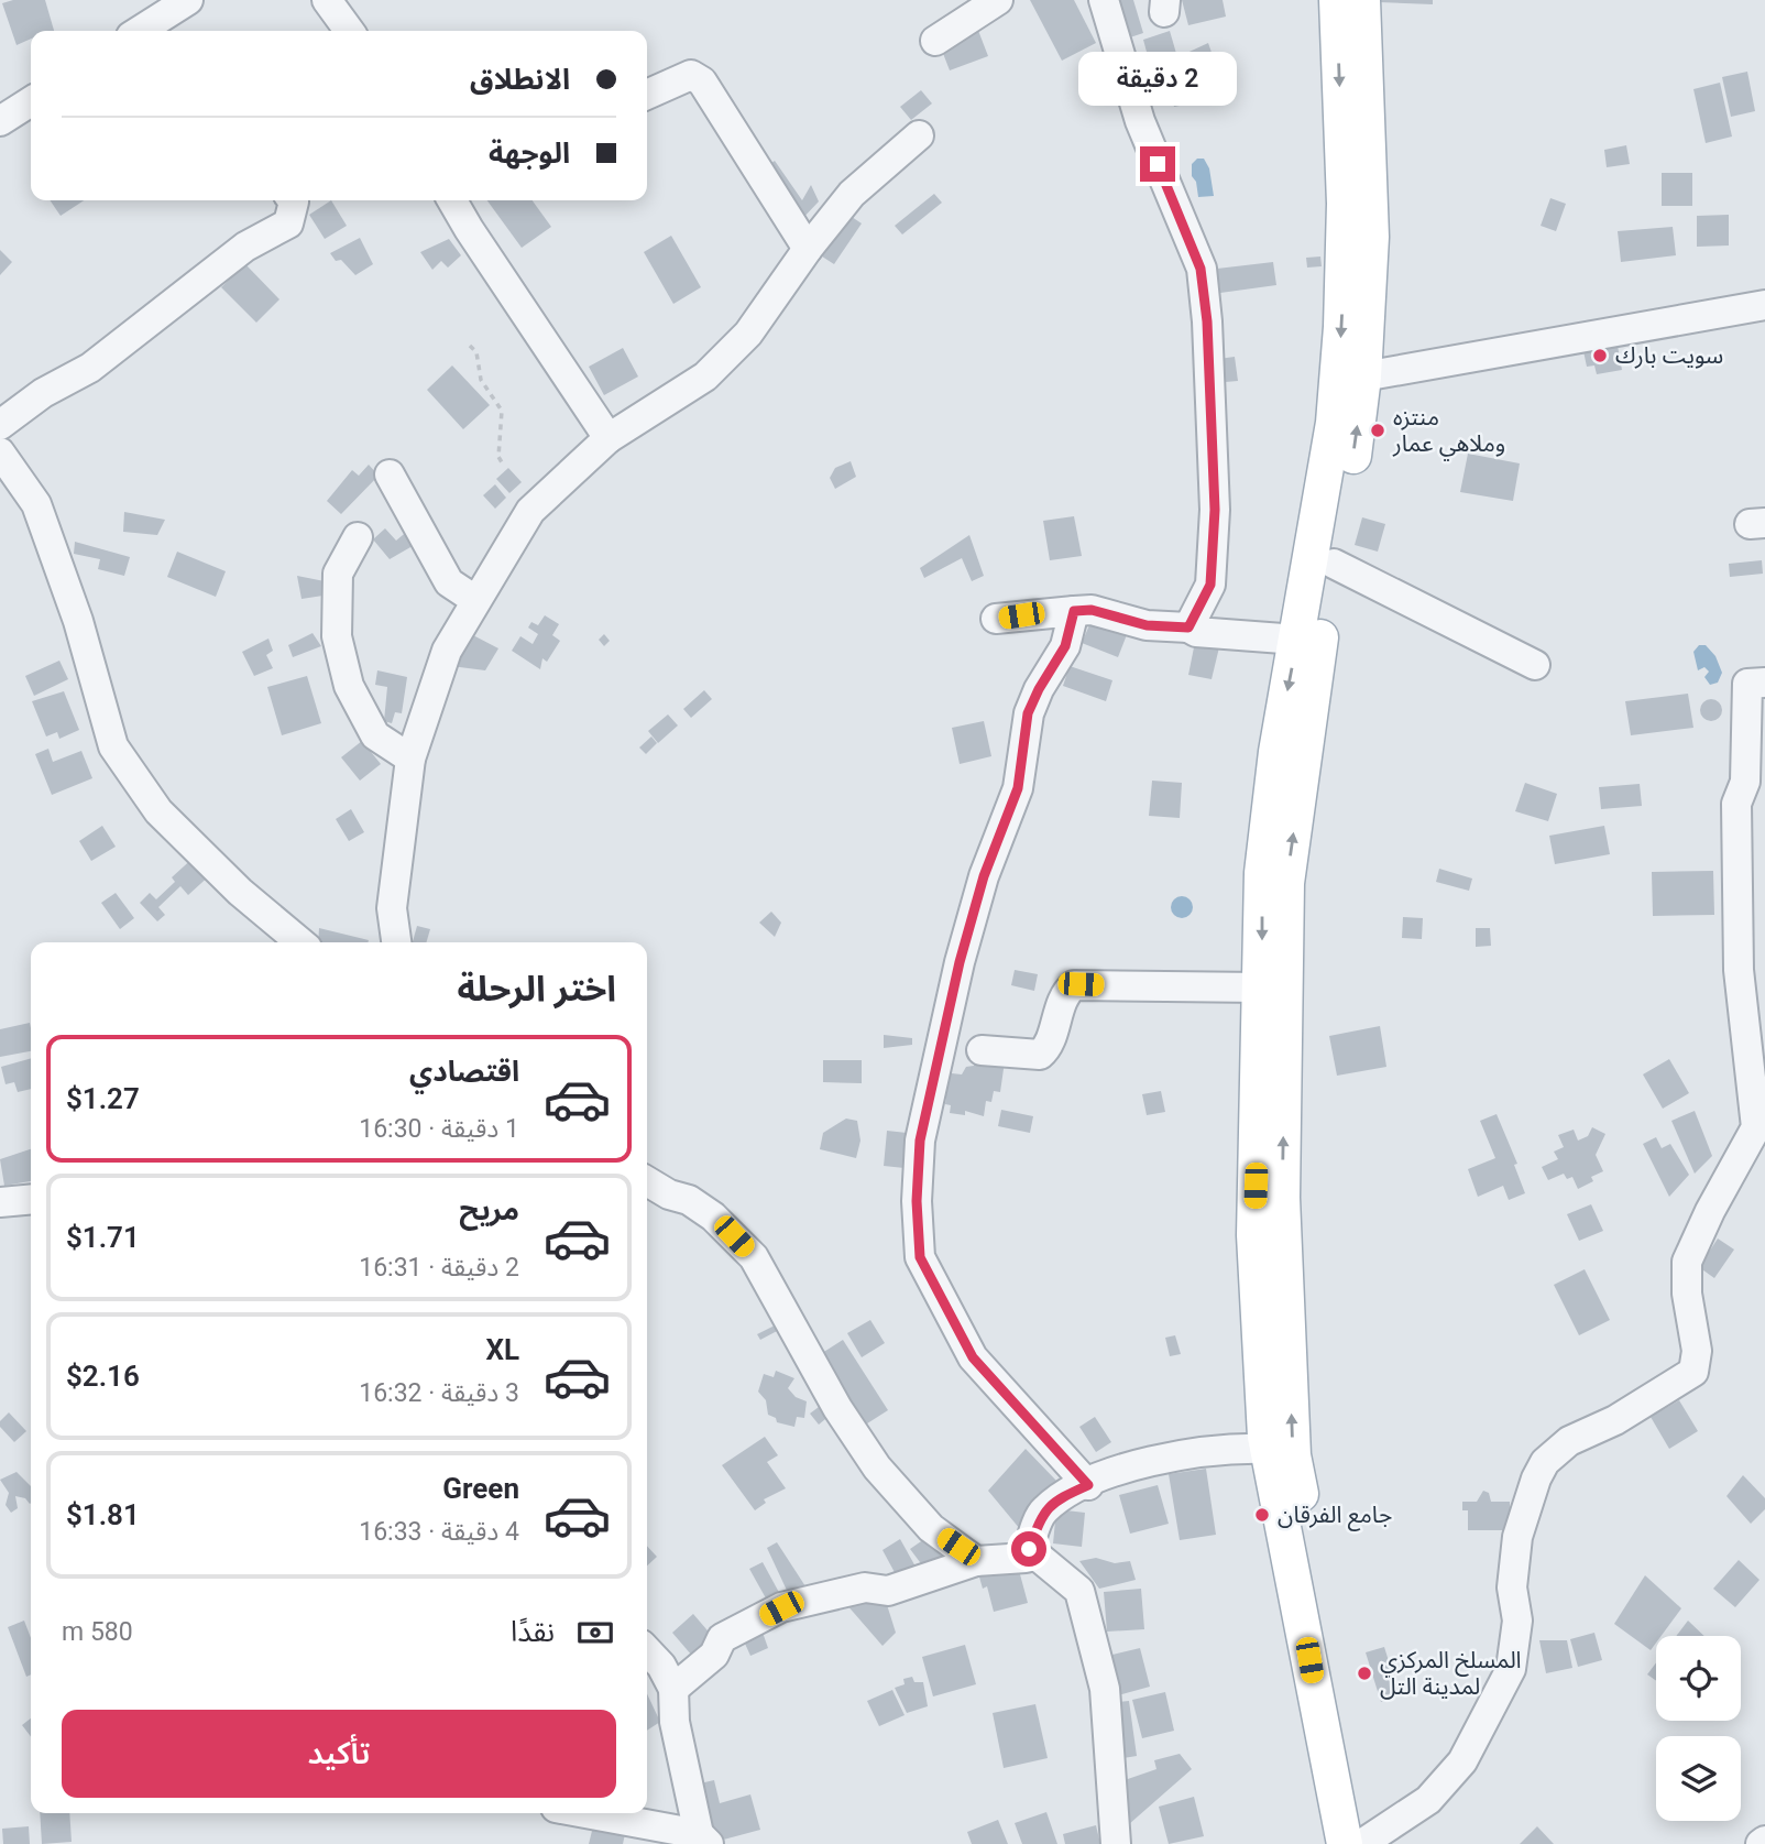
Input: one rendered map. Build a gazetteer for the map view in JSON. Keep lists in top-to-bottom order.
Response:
{
  "places": [
    "سويت بارك",
    "منتزه وملاهي عمار",
    "جامع الفرقان",
    "المسلخ المركزي لمدينة التل"
  ],
  "page": {
    "banner": ["الانطلاق", "الوجهة"],
    "bubble": "2 دقيقة",
    "heading": "اختر الرحلة",
    "list": [
      {
        "name": "اقتصادي",
        "note": "1 دقيقة · 16:30",
        "value": "$1.27"
      },
      {
        "name": "مريح",
        "note": "2 دقيقة · 16:31",
        "value": "$1.71"
      },
      {
        "name": "XL",
        "note": "3 دقيقة · 16:32",
        "value": "$2.16"
      },
      {
        "name": "Green",
        "note": "4 دقيقة · 16:33",
        "value": "$1.81"
      }
    ],
    "pay": ["نقدًا", "580 m"],
    "buttons": "تأكيد"
  }
}
